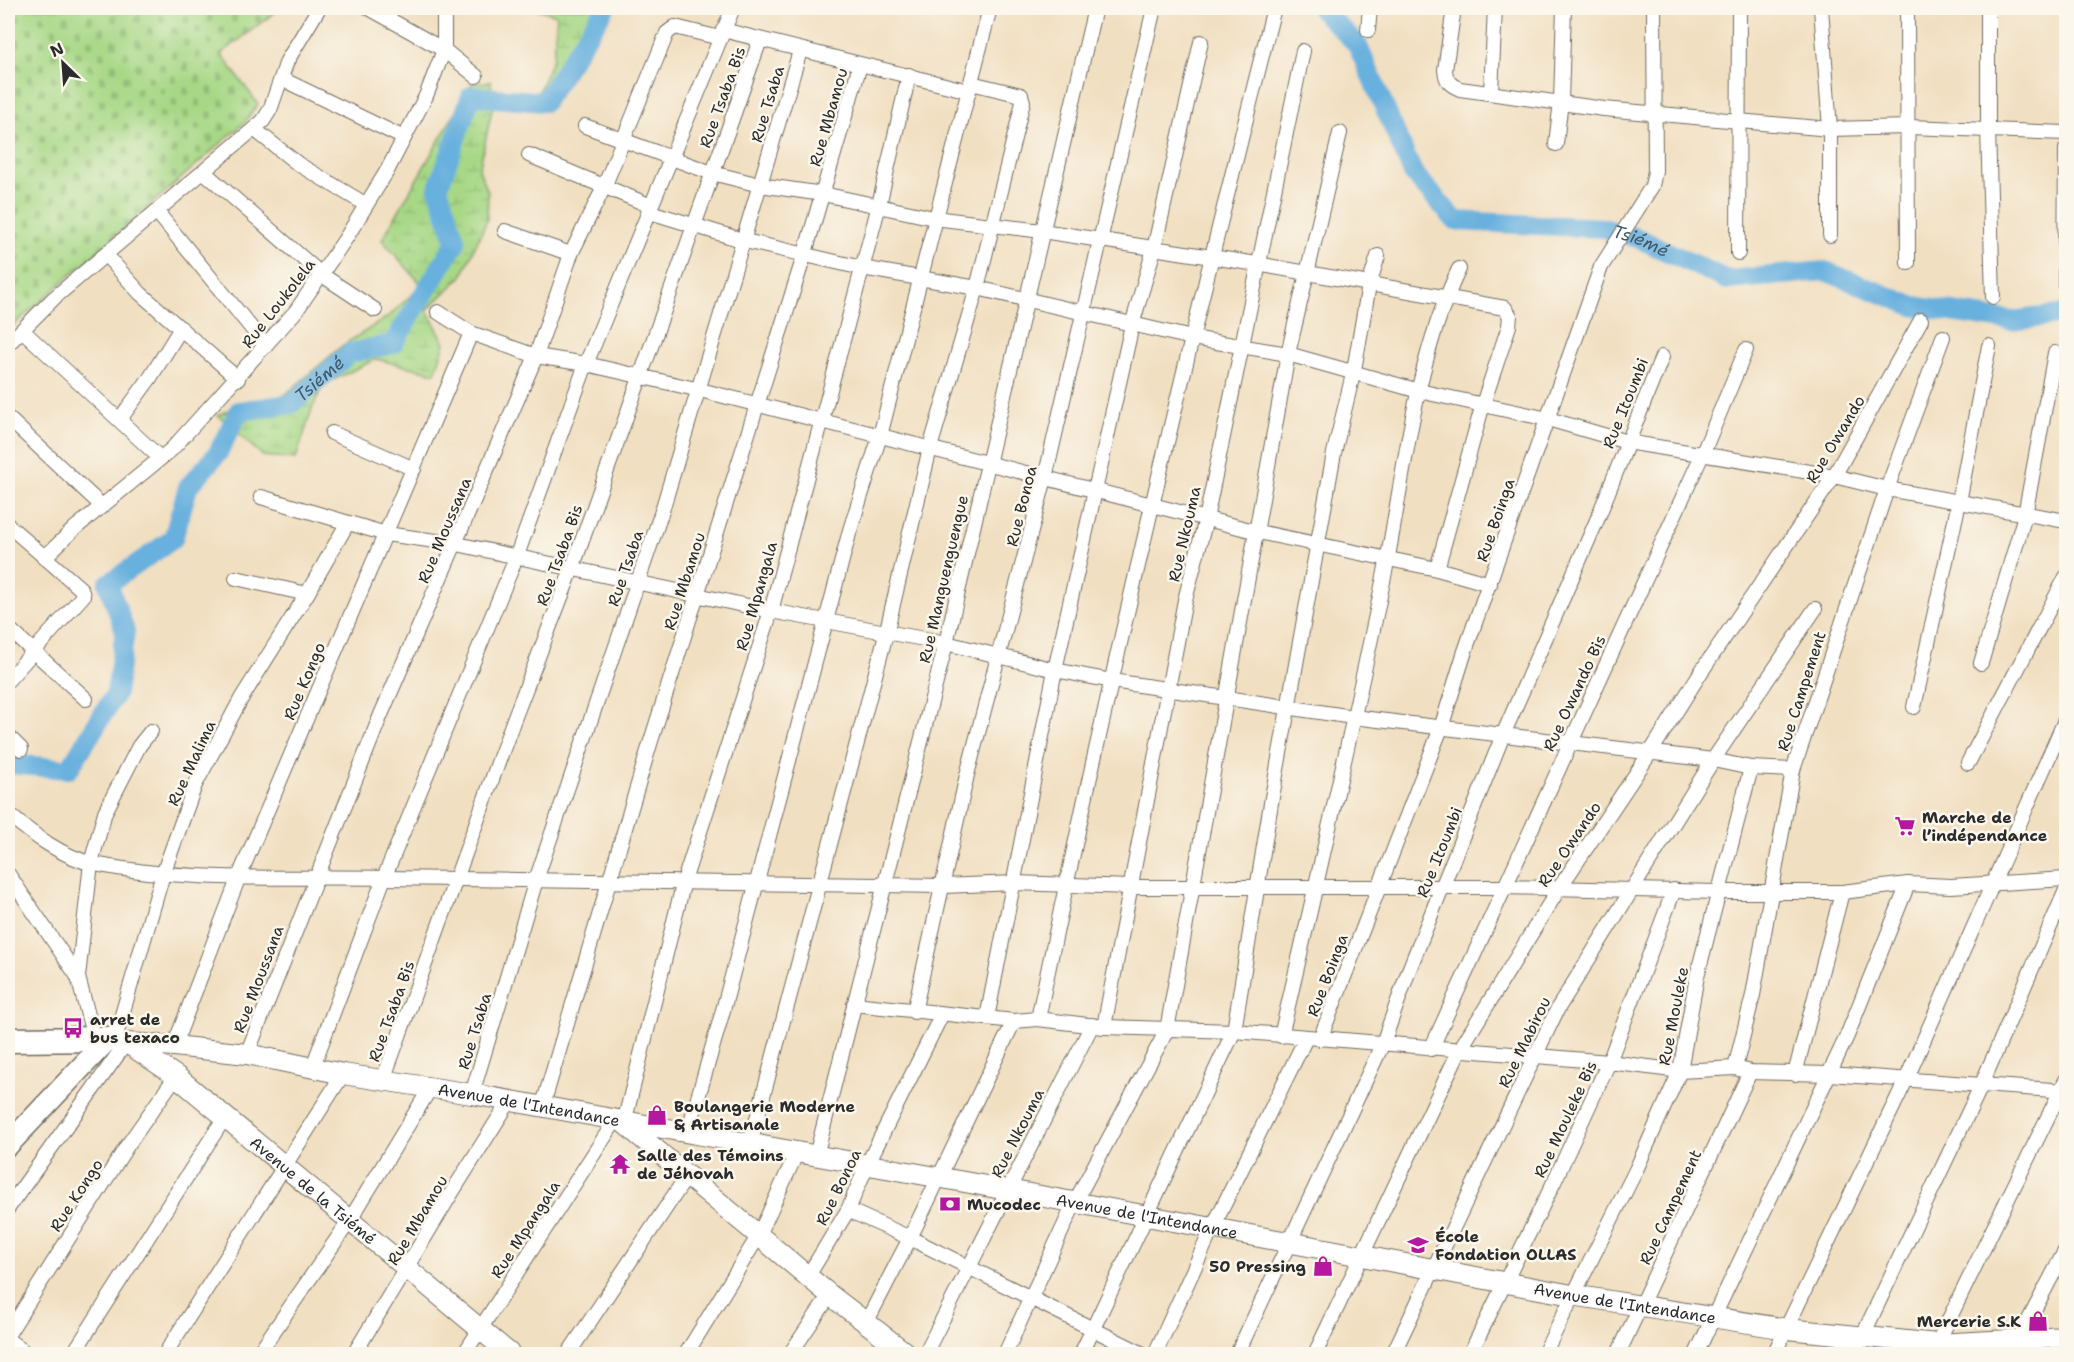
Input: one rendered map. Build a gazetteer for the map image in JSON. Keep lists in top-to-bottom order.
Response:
{
  "streets": {
    "street": [
      "Rue Tsaba Bis",
      "Rue Tsaba",
      "Rue Mbamou",
      "Rue Loukolela",
      "Rue Itoumbi",
      "Rue Owando",
      "Rue Bonoa",
      "Rue Boinga",
      "Rue Moussana",
      "Rue Nkouma",
      "Rue Manguenguengue",
      "Rue Mpangala",
      "Rue Kongo",
      "Rue Campement",
      "Rue Owando Bis",
      "Rue Malima",
      "Rue Mouleke",
      "Rue Mabirou",
      "Avenue de l'Intendance",
      "Rue Mouleke Bis",
      "Avenue de la Tsiémé"
    ]
  },
  "crossings": [
    ["Rue Tsaba Bis", "Avenue de l'Intendance"],
    ["Rue Tsaba", "Avenue de l'Intendance"],
    ["Rue Mbamou", "Avenue de l'Intendance"],
    ["Rue Mbamou", "Avenue de la Tsiémé"],
    ["Rue Itoumbi", "Avenue de l'Intendance"],
    ["Rue Owando", "Avenue de l'Intendance"],
    ["Rue Bonoa", "Avenue de l'Intendance"],
    ["Rue Boinga", "Avenue de l'Intendance"],
    ["Rue Moussana", "Avenue de l'Intendance"],
    ["Rue Nkouma", "Avenue de l'Intendance"],
    ["Rue Manguenguengue", "Avenue de l'Intendance"],
    ["Rue Mpangala", "Avenue de l'Intendance"],
    ["Rue Mpangala", "Avenue de la Tsiémé"],
    ["Rue Kongo", "Avenue de l'Intendance"],
    ["Rue Kongo", "Avenue de la Tsiémé"],
    ["Rue Campement", "Avenue de l'Intendance"],
    ["Rue Malima", "Avenue de l'Intendance"],
    ["Rue Malima", "Avenue de la Tsiémé"],
    ["Rue Mouleke", "Avenue de l'Intendance"],
    ["Rue Mabirou", "Avenue de l'Intendance"],
    ["Avenue de l'Intendance", "Rue Mouleke Bis"],
    ["Avenue de l'Intendance", "Avenue de la Tsiémé"]
  ],
  "water": ["Tsiémé"],
  "places": {
    "supermarket": ["Marche de l’indépendance"],
    "bus stop": ["arret de bus texaco"],
    "shop": ["Boulangerie Moderne & Artisanale", "50 Pressing", "Mercerie S.K"],
    "temple": ["Salle des Témoins de Jéhovah"],
    "bank": ["Mucodec"],
    "school or university": ["École Fondation OLLAS"]
  },
  "north": "top left"
}
